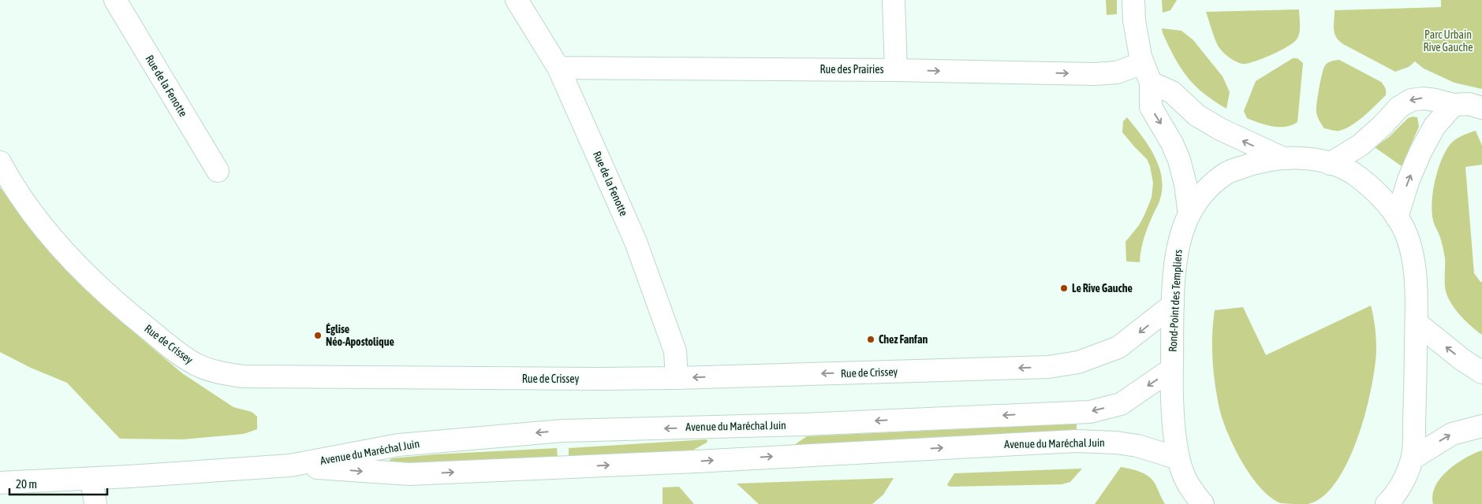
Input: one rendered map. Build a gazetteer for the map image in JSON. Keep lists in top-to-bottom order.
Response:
{
  "streets": {
    "main road": [
      "Rue des Prairies",
      "Rue de la Fenotte",
      "Rond-Point des Templiers",
      "Rue de Crissey",
      "Avenue du Maréchal Juin"
    ]
  },
  "crossings": [
    ["Rue des Prairies", "Rue de la Fenotte"],
    ["Rue de la Fenotte", "Rue de Crissey"],
    ["Rond-Point des Templiers", "Rue de Crissey"],
    ["Rond-Point des Templiers", "Avenue du Maréchal Juin"]
  ],
  "one_way": ["Rue des Prairies", "Rue de Crissey"],
  "parks": ["Parc Urbain Rive Gauche"],
  "places": ["Le Rive Gauche", "Église Néo-Apostolique", "Chez Fanfan"],
  "scale_bar": "20 m"
}
